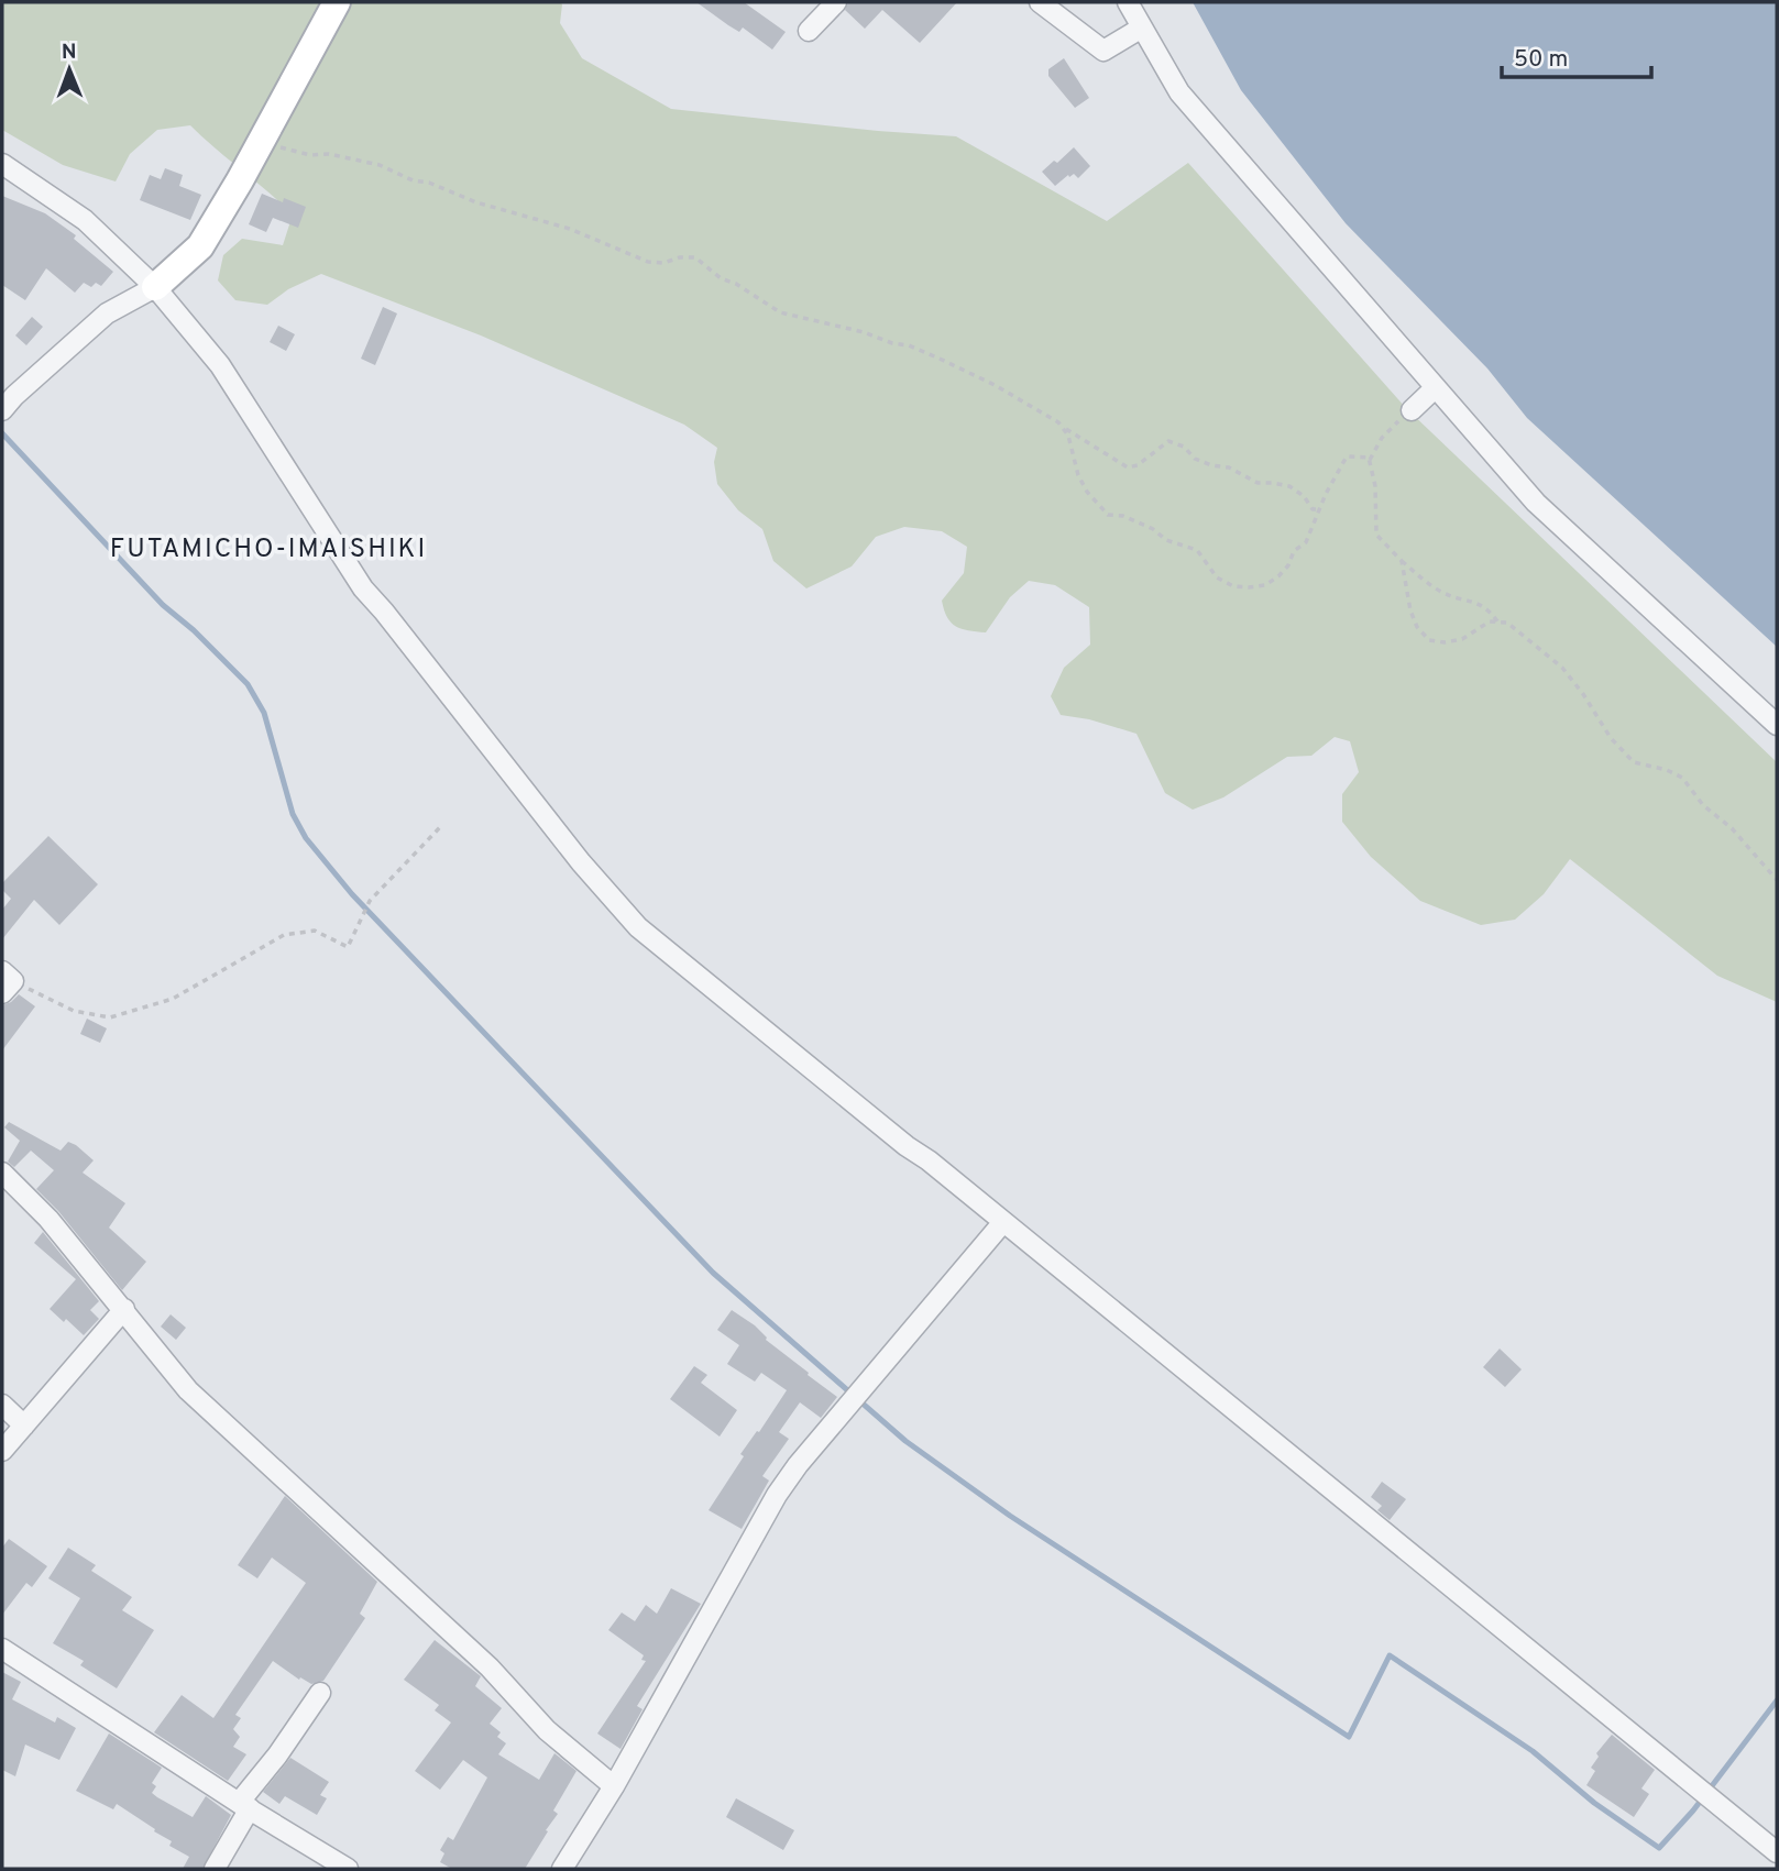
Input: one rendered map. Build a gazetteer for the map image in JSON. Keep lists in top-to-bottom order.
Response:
{
  "districts": ["FUTAMICHO-IMAISHIKI"],
  "scale_bar": "50 m",
  "north": "top"
}
